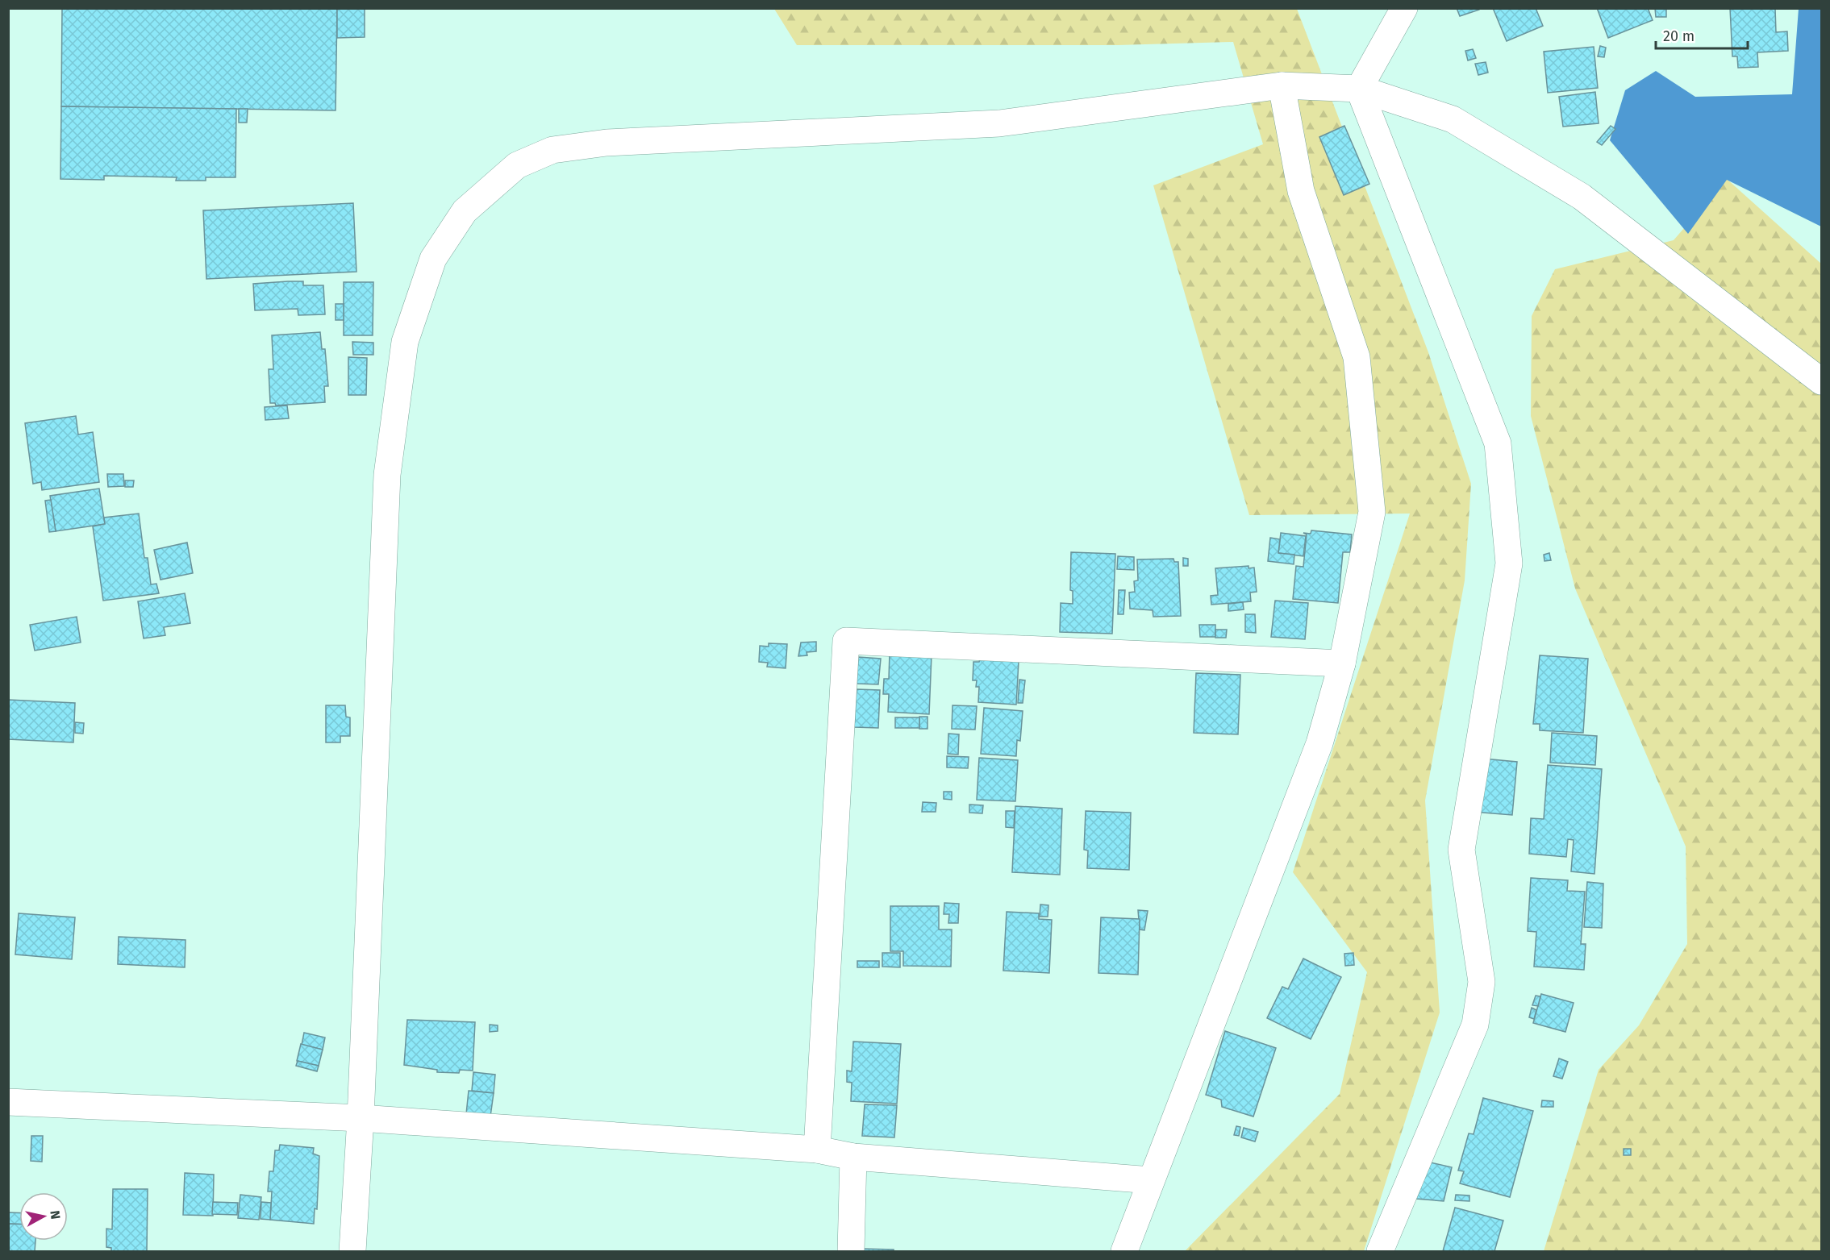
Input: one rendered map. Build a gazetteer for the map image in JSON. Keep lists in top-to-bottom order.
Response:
{
  "scale_bar": "20 m",
  "north": "right"
}
